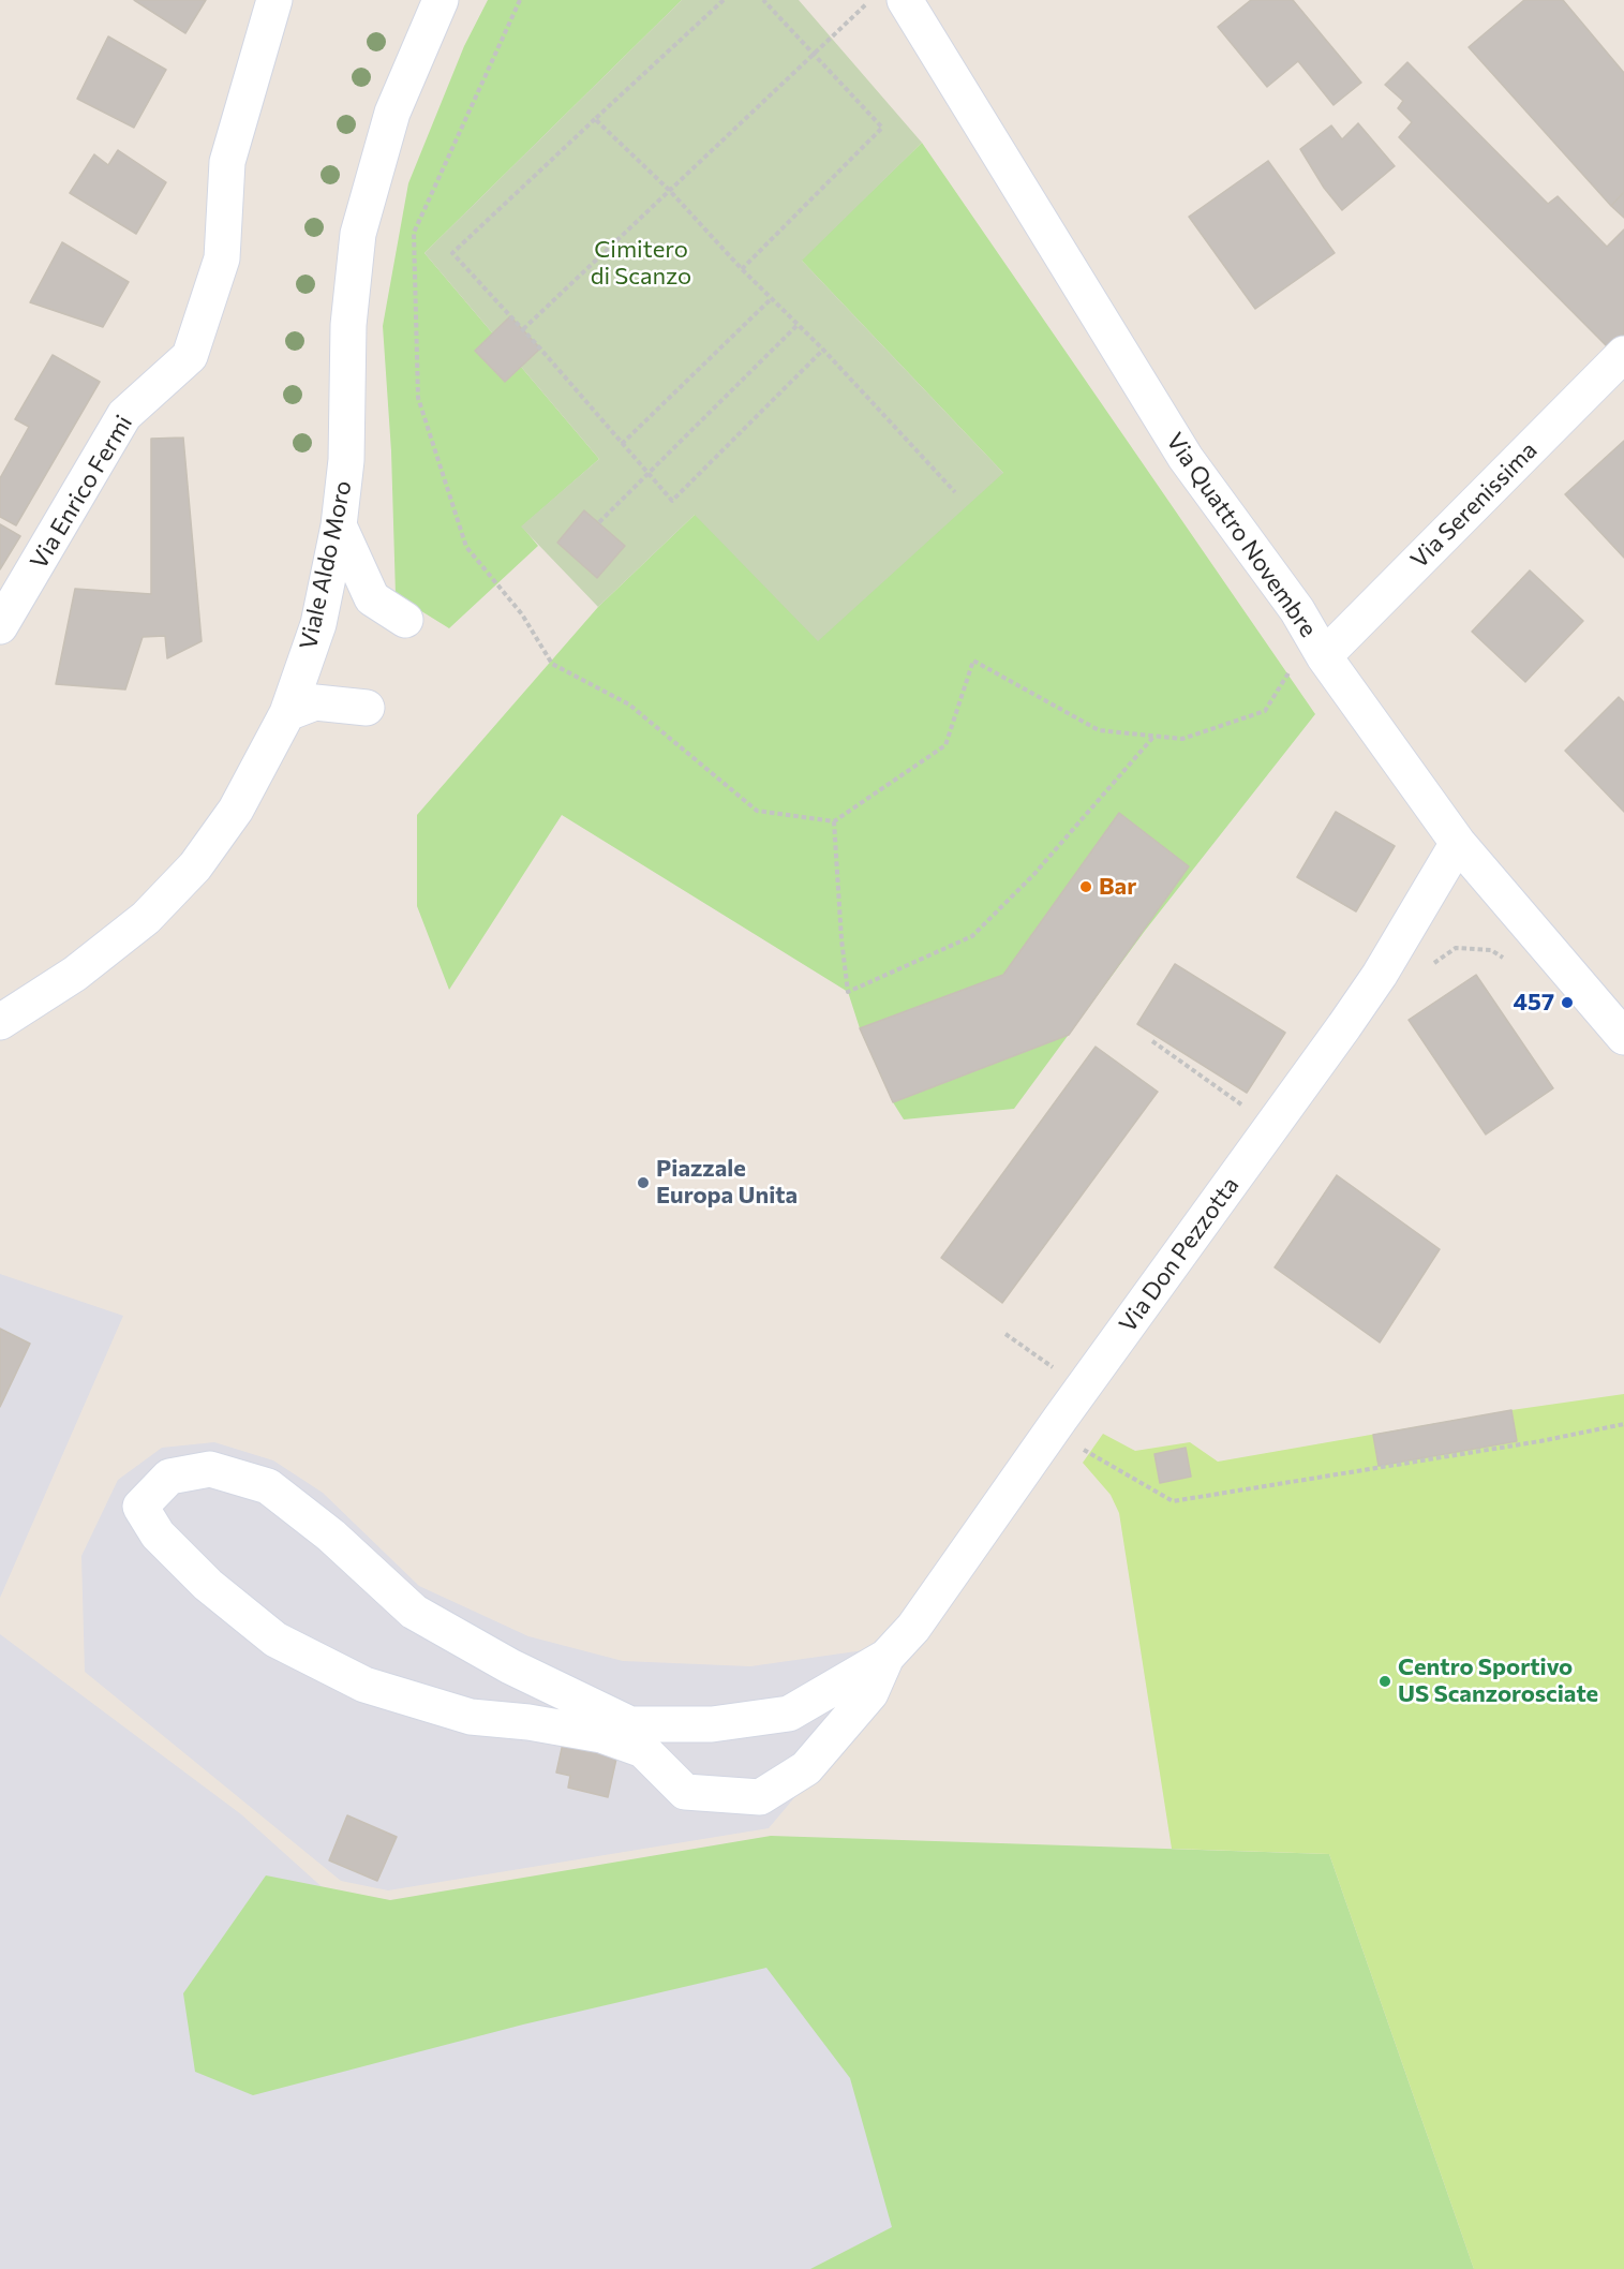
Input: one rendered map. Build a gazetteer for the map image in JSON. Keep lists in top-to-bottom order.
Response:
{
  "streets": {
    "street": [
      "Via Enrico Fermi",
      "Via Serenissima",
      "Via Quattro Novembre",
      "Viale Aldo Moro",
      "Via Don Pezzotta"
    ]
  },
  "crossings": [
    ["Via Serenissima", "Via Quattro Novembre"],
    ["Via Quattro Novembre", "Via Don Pezzotta"]
  ],
  "parks": ["Cimitero di Scanzo"],
  "places": [
    "Bar",
    "457",
    "Piazzale Europa Unita",
    "Centro Sportivo US Scanzorosciate"
  ]
}
